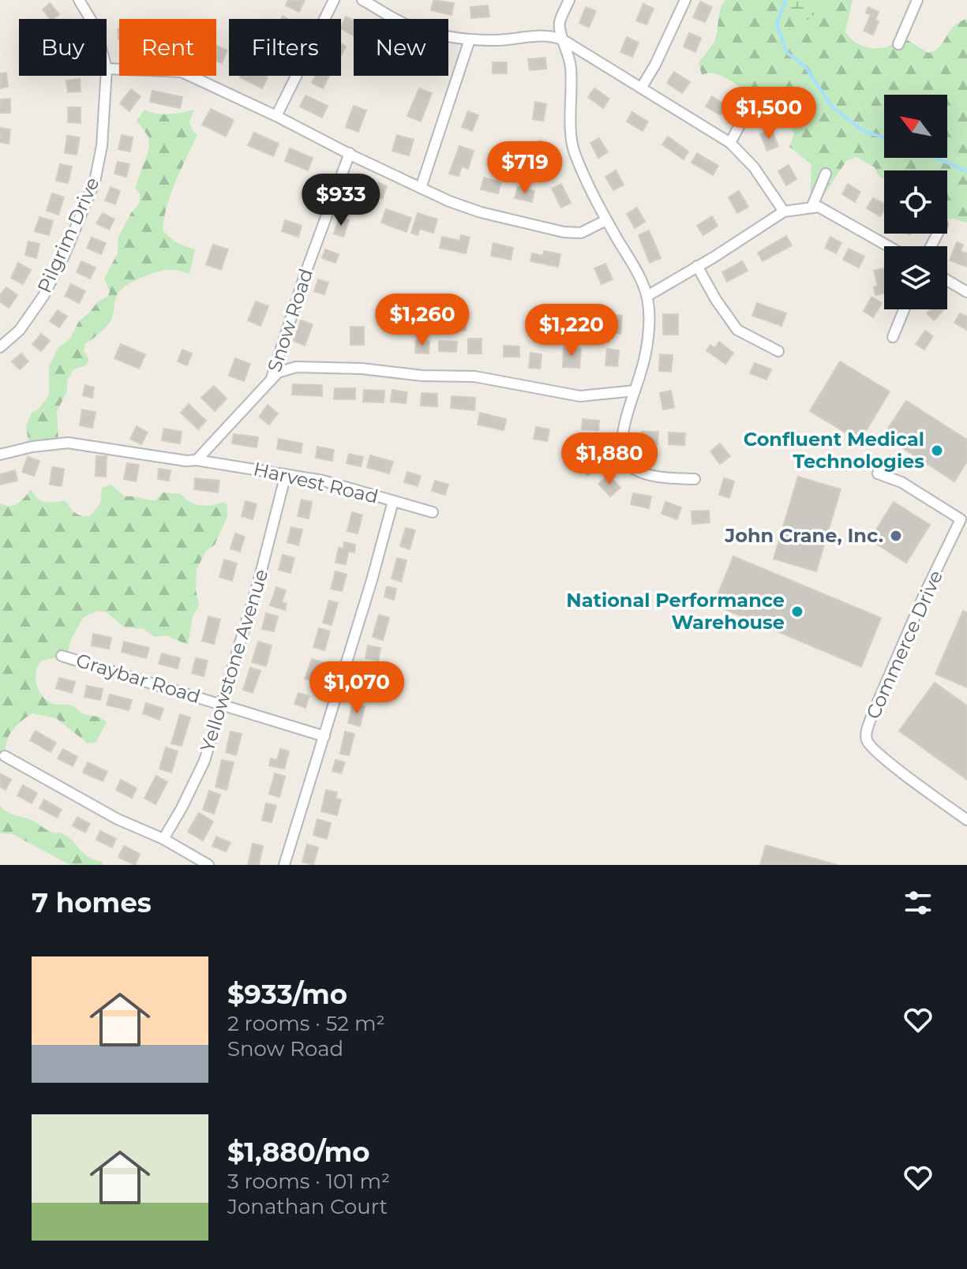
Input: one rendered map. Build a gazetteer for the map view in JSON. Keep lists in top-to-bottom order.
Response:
{
  "streets": {
    "street": [
      "Pilgrim Drive",
      "Snow Road",
      "Harvest Road",
      "Commerce Drive",
      "Yellowstone Avenue",
      "Graybar Road"
    ]
  },
  "crossings": [
    ["Harvest Road", "Yellowstone Avenue"],
    ["Yellowstone Avenue", "Graybar Road"]
  ],
  "places": ["Confluent Medical Technologies", "John Crane, Inc.", "National Performance Warehouse"],
  "north": "top left",
  "page": {
    "chip": [
      "Buy",
      "Rent",
      "Filters",
      "New"
    ],
    "price": [
      "$1,500",
      "$719",
      "$933",
      "$1,260",
      "$1,220",
      "$1,880",
      "$1,070"
    ],
    "heading": "7 homes",
    "list": [
      {
        "name": "$933/mo",
        "note": "2 rooms · 52 m² · Snow Road"
      },
      {
        "name": "$1,880/mo",
        "note": "3 rooms · 101 m² · Jonathan Court"
      }
    ]
  }
}
